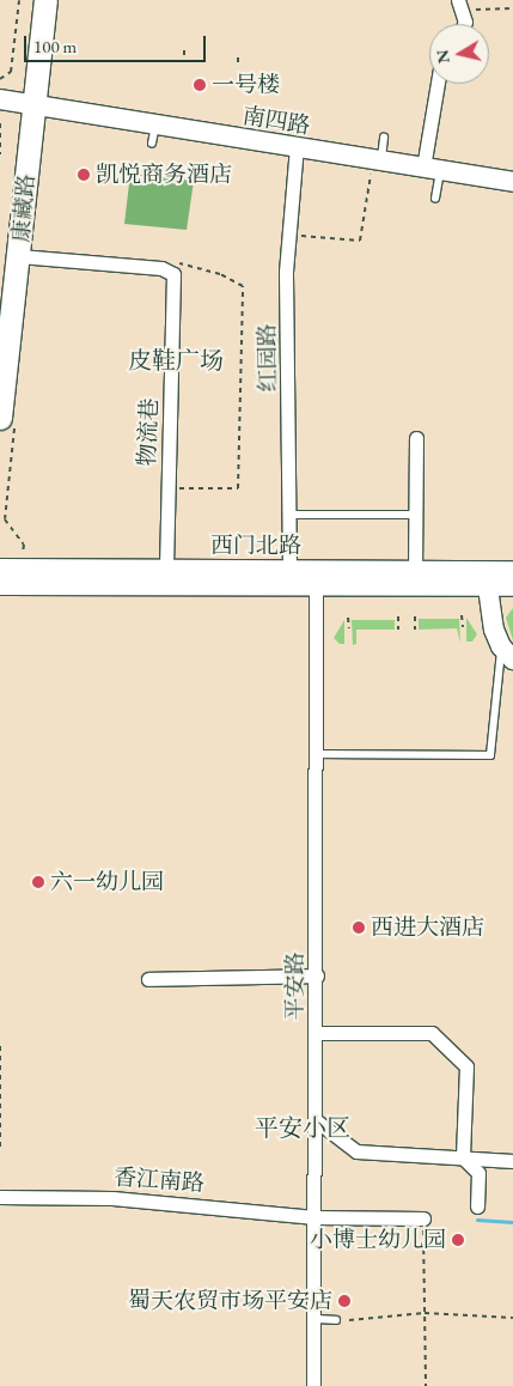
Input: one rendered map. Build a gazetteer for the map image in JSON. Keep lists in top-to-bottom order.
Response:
{
  "streets": {
    "main road": ["南四路", "康藏路", "西门北路"],
    "street": [
      "红园路",
      "物流巷",
      "平安路",
      "香江南路"
    ]
  },
  "crossings": [
    ["南四路", "康藏路"],
    ["南四路", "红园路"],
    ["红园路", "西门北路"],
    ["物流巷", "西门北路"],
    ["西门北路", "平安路"],
    ["平安路", "香江南路"]
  ],
  "districts": ["皮鞋广场", "平安小区"],
  "places": [
    "一号楼",
    "凯悦商务酒店",
    "六一幼儿园",
    "西进大酒店",
    "小博士幼儿园",
    "蜀天农贸市场平安店"
  ],
  "scale_bar": "100 m",
  "north": "left"
}
